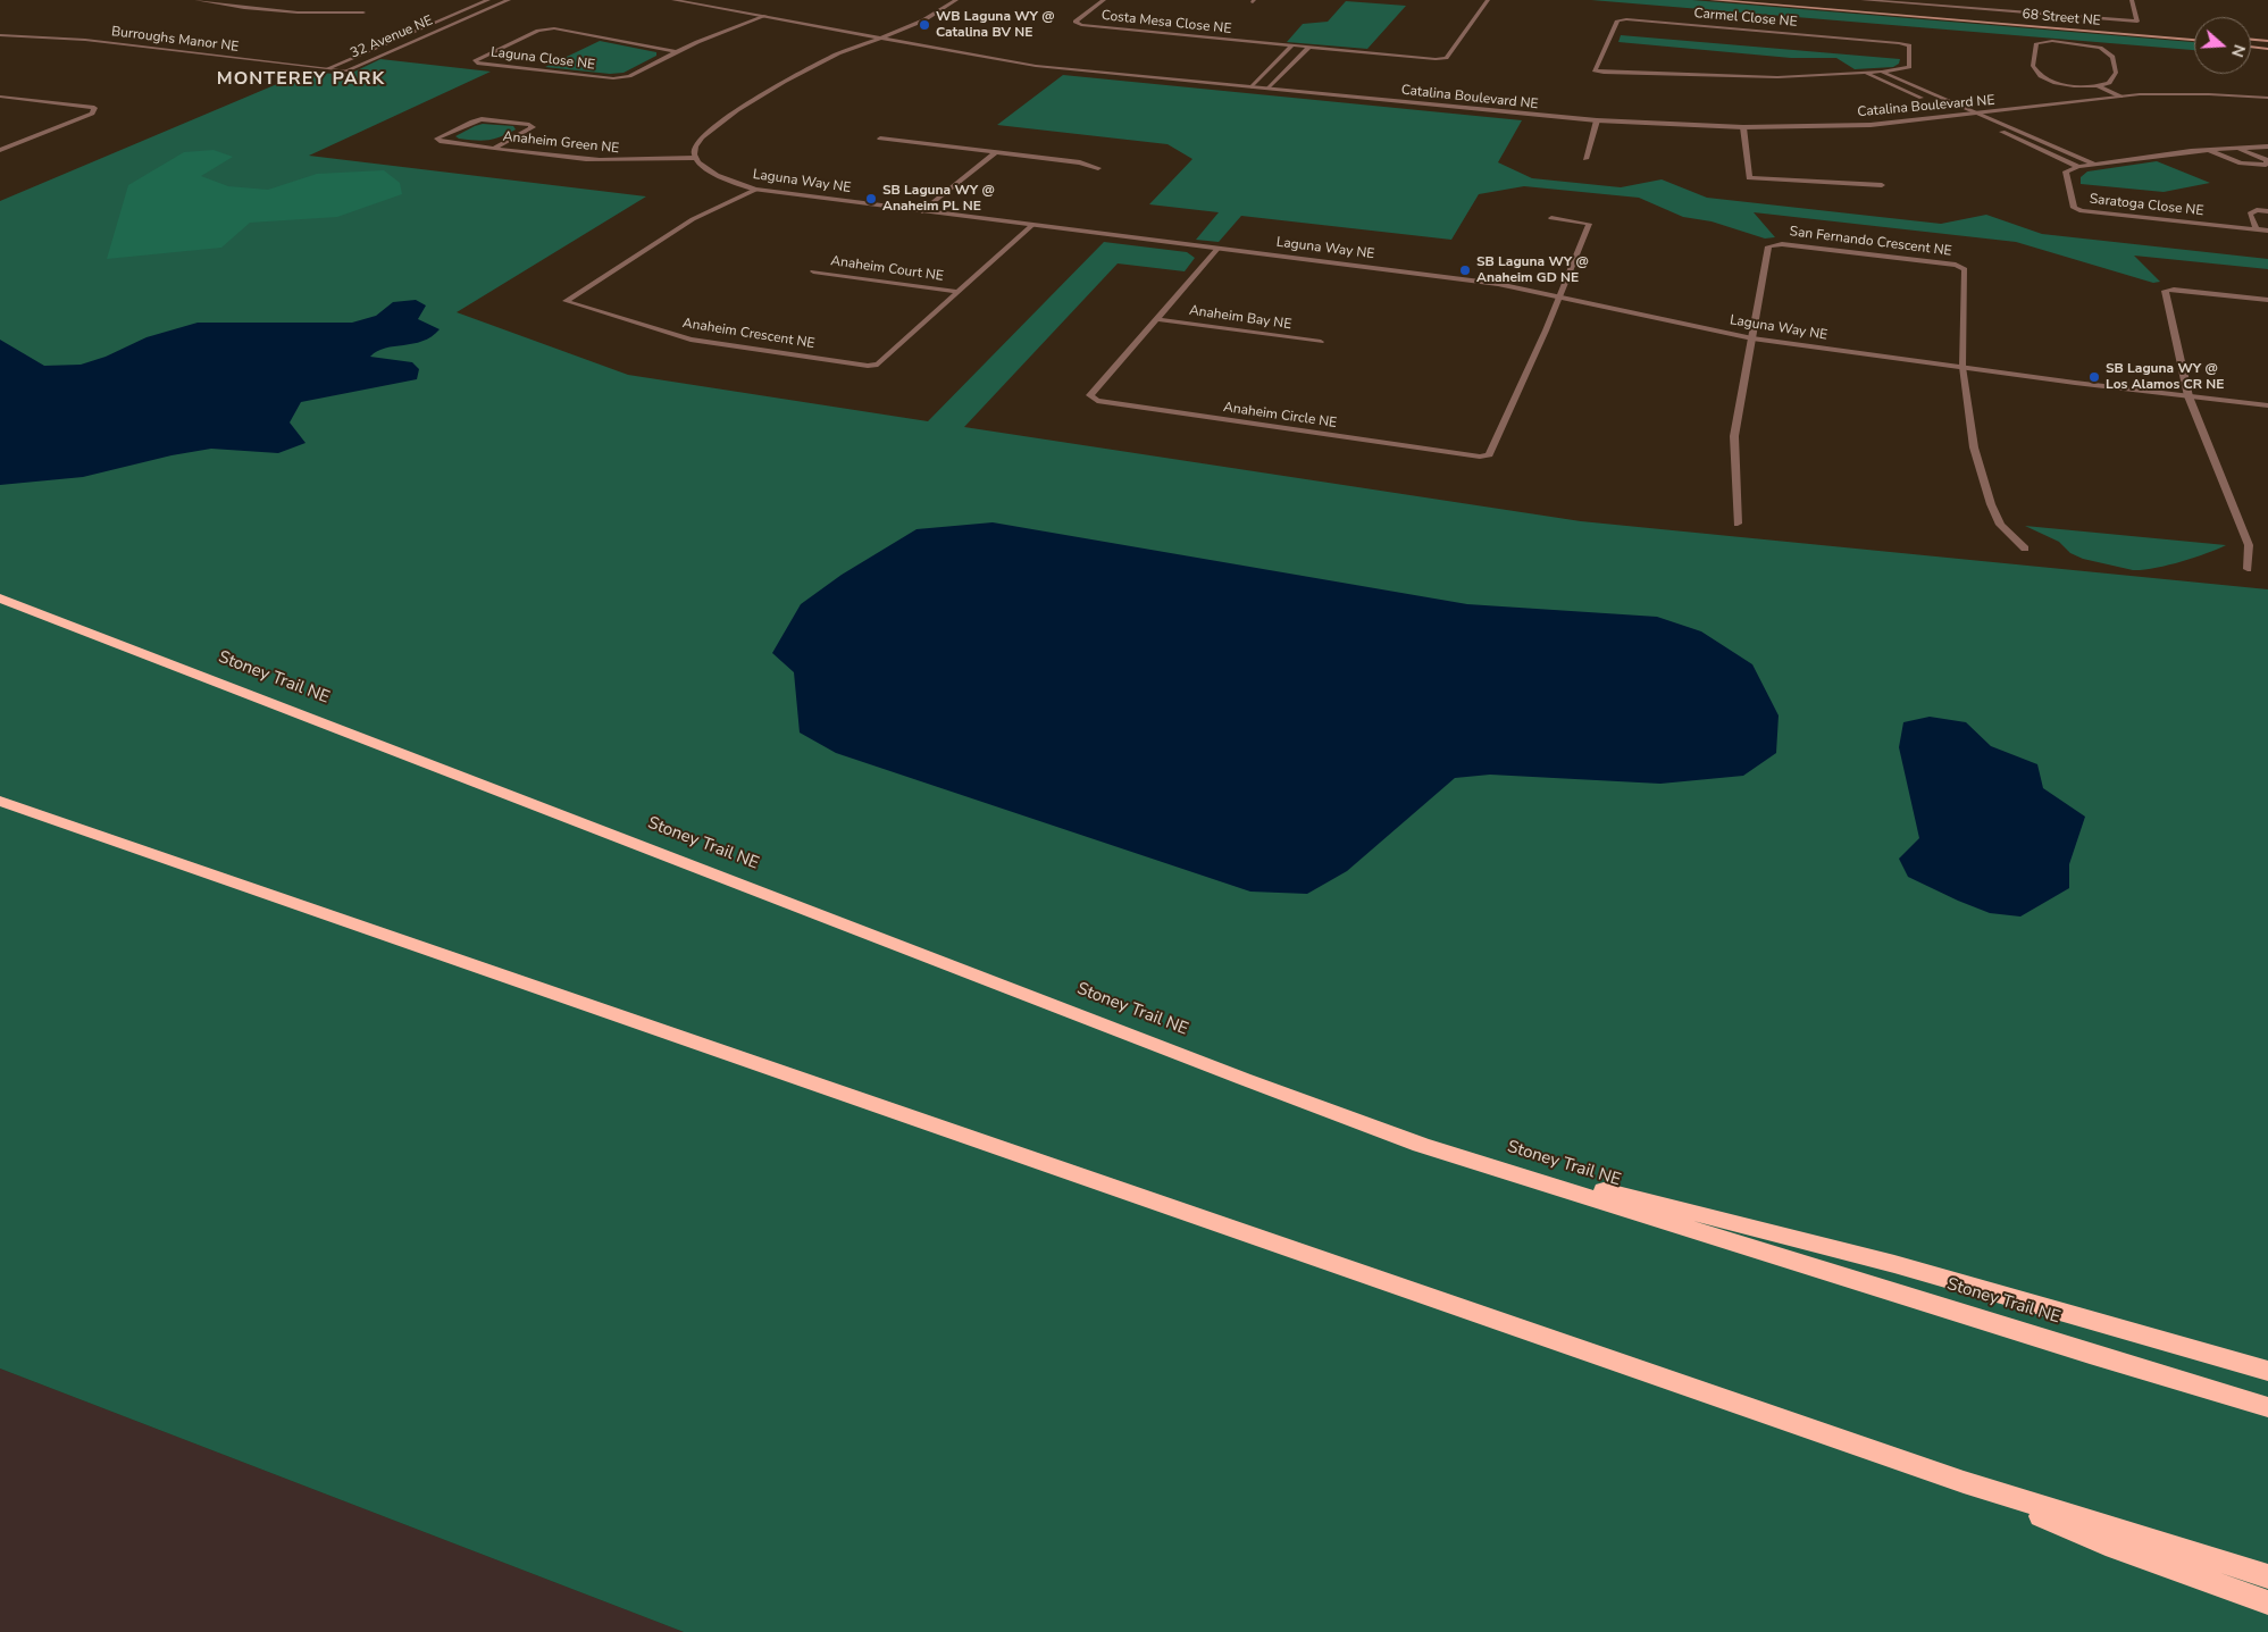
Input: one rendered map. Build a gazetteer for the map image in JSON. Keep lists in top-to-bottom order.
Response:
{
  "streets": {
    "highway": ["Stoney Trail NE"],
    "main road": ["68 Street NE"],
    "street": [
      "Carmel Close NE",
      "Costa Mesa Close NE",
      "32 Avenue NE",
      "Burroughs Manor NE",
      "Laguna Close NE",
      "Catalina Boulevard NE",
      "Anaheim Green NE",
      "Laguna Way NE",
      "Saratoga Close NE",
      "San Fernando Crescent NE",
      "Anaheim Court NE",
      "Anaheim Bay NE",
      "Anaheim Crescent NE",
      "Anaheim Circle NE"
    ]
  },
  "crossings": [
    ["32 Avenue NE", "Burroughs Manor NE"],
    ["Laguna Close NE", "Catalina Boulevard NE"],
    ["Anaheim Green NE", "Laguna Way NE"],
    ["Laguna Way NE", "San Fernando Crescent NE"],
    ["Laguna Way NE", "Anaheim Crescent NE"],
    ["Laguna Way NE", "Anaheim Circle NE"],
    ["Anaheim Court NE", "Anaheim Crescent NE"],
    ["Anaheim Bay NE", "Anaheim Circle NE"]
  ],
  "districts": ["MONTEREY PARK"],
  "places": [
    "WB Laguna WY @ Catalina BV NE",
    "SB Laguna WY @ Anaheim PL NE",
    "SB Laguna WY @ Anaheim GD NE",
    "SB Laguna WY @ Los Alamos CR NE"
  ],
  "north": "right"
}
